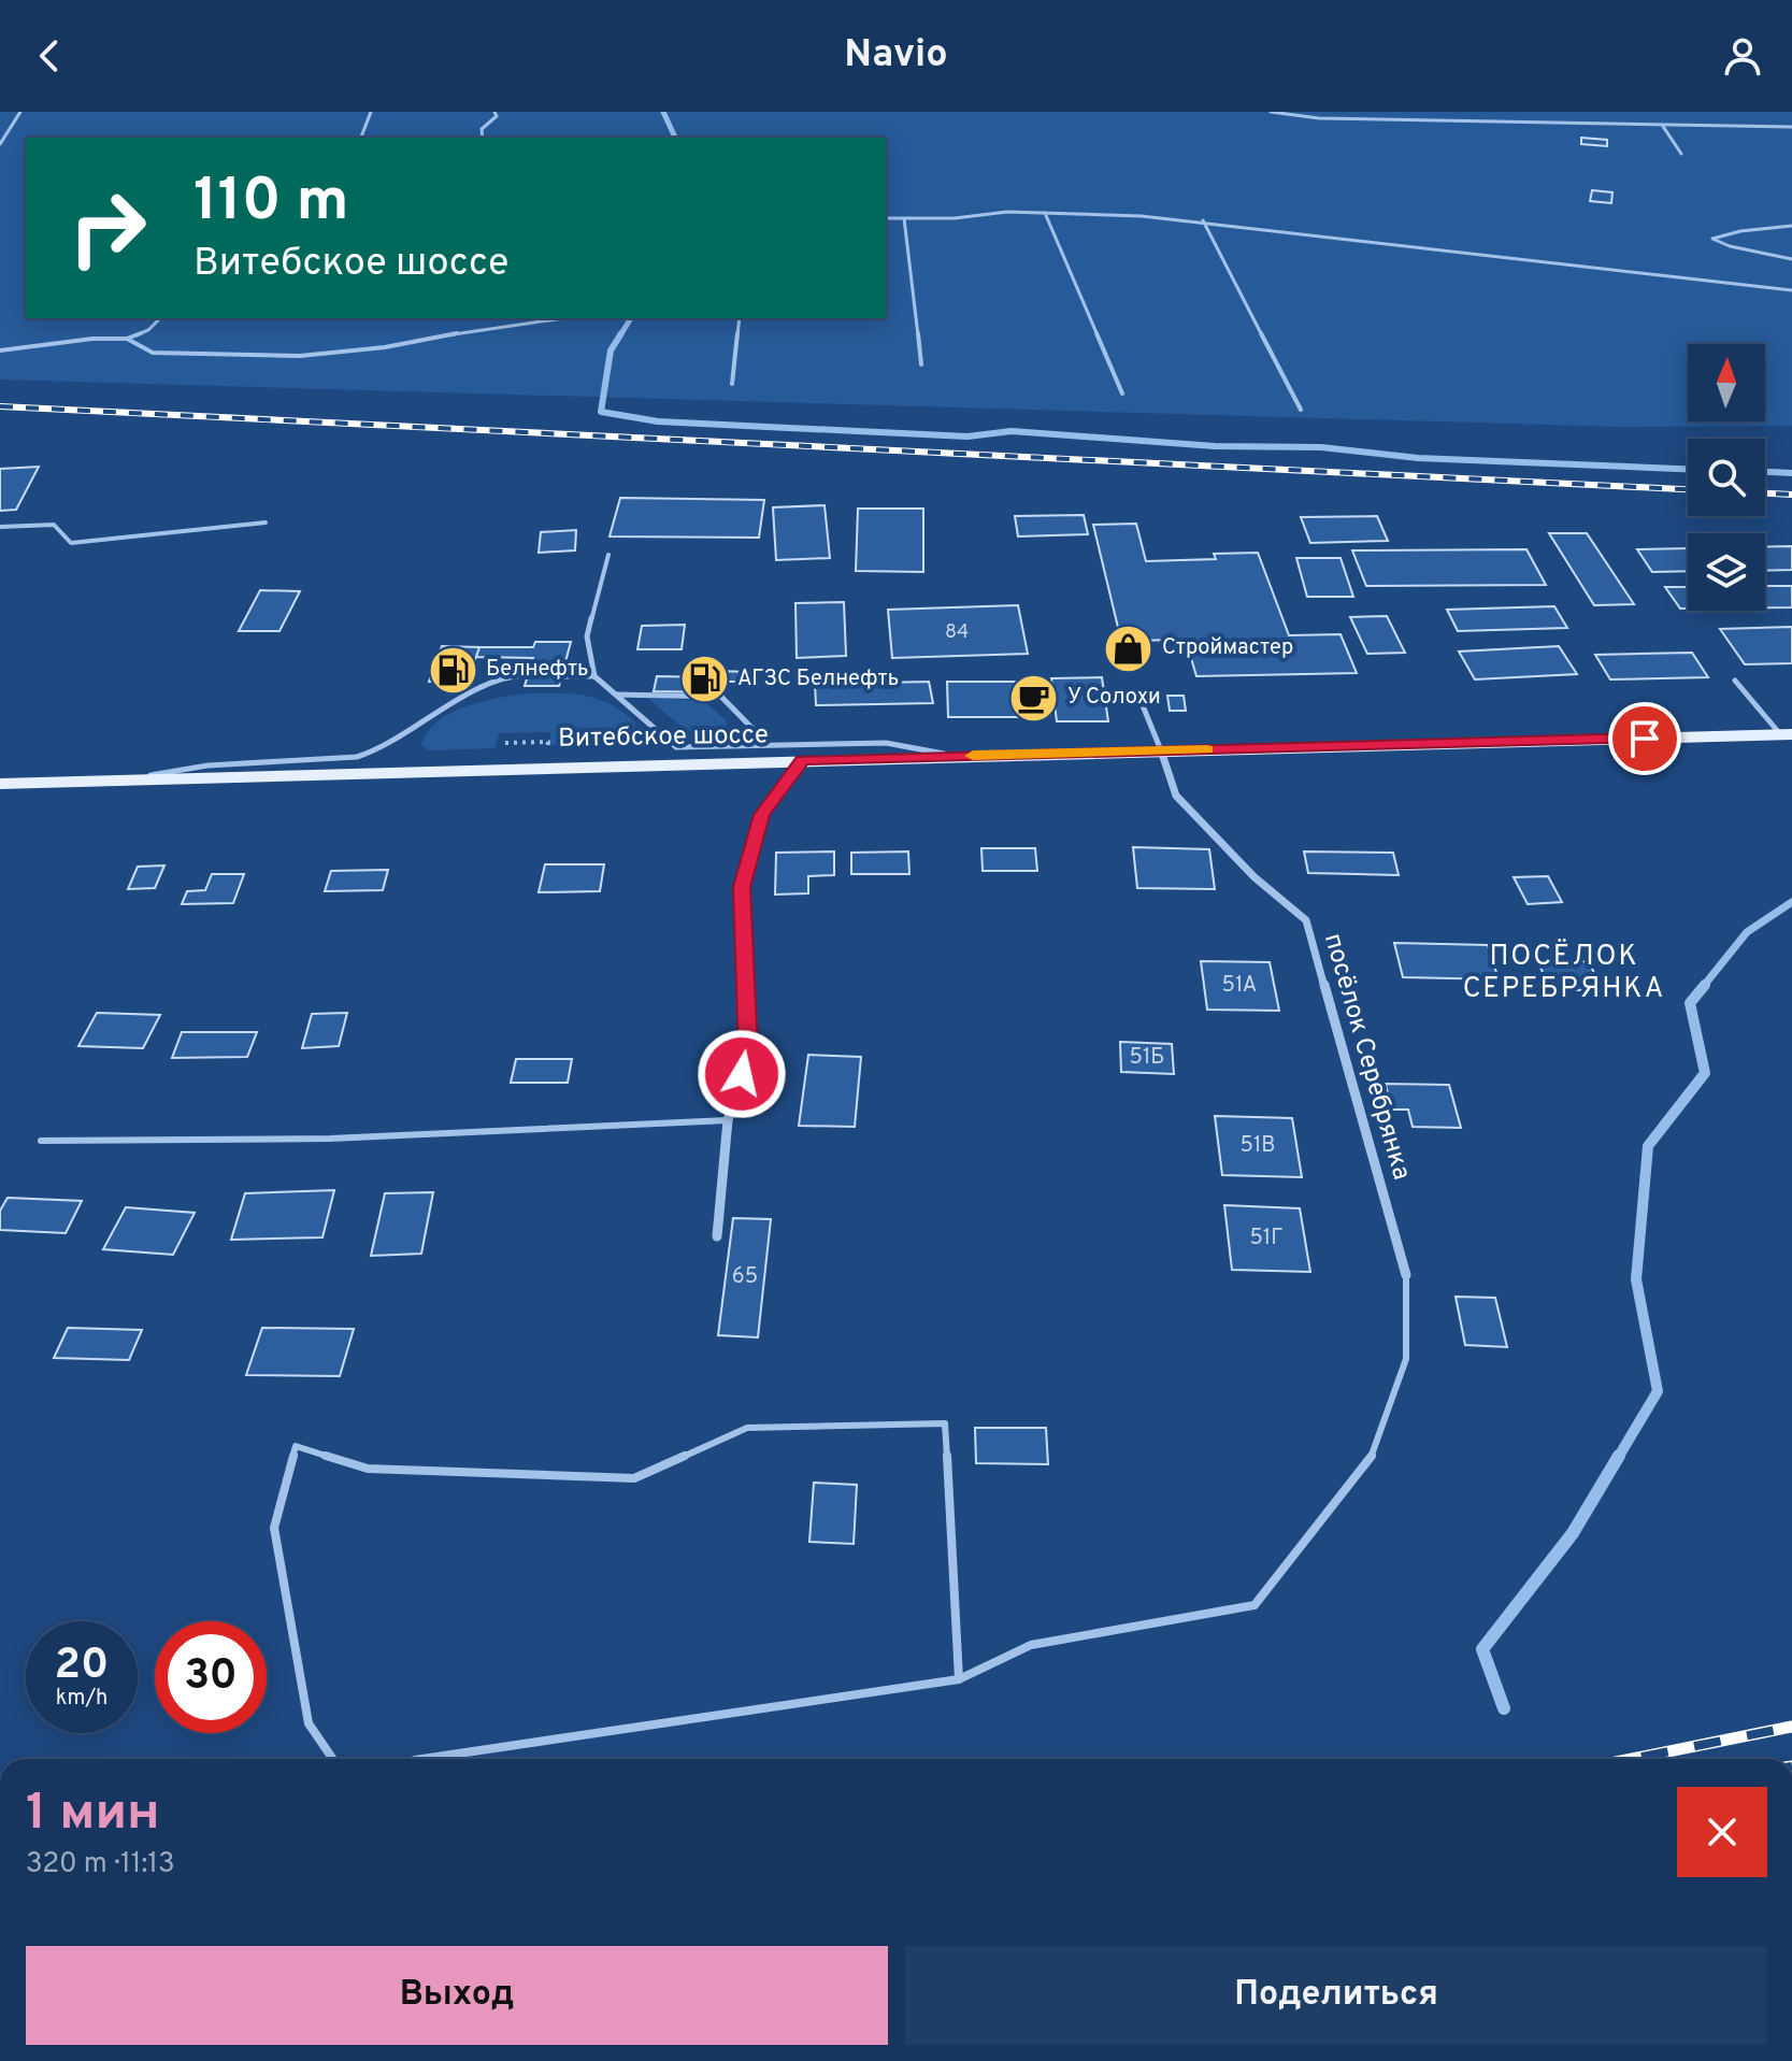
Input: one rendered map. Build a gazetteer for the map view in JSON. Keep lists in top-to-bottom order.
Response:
{
  "streets": {
    "main road": ["Витебское шоссе"],
    "street": ["посёлок Серебрянка"]
  },
  "crossings": [
    ["Витебское шоссе", "посёлок Серебрянка"]
  ],
  "districts": ["ПОСЁЛОК СЕРЕБРЯНКА"],
  "places": {
    "shop": ["Строймастер"],
    "fuel station": ["Белнефть", "АГЗС Белнефть"],
    "cafe": ["У Солохи"]
  },
  "house_numbers": [
    "84",
    "51А",
    "51Б",
    "51В",
    "51Г",
    "65"
  ],
  "north": "top",
  "page": {
    "header": "Navio",
    "turn": ["110 m", "Витебское шоссе"],
    "speed": "20 km/h",
    "limit": "30",
    "heading": ["1 мин", "320 m · 11:13"],
    "buttons": ["Выход", "Поделиться"]
  }
}
